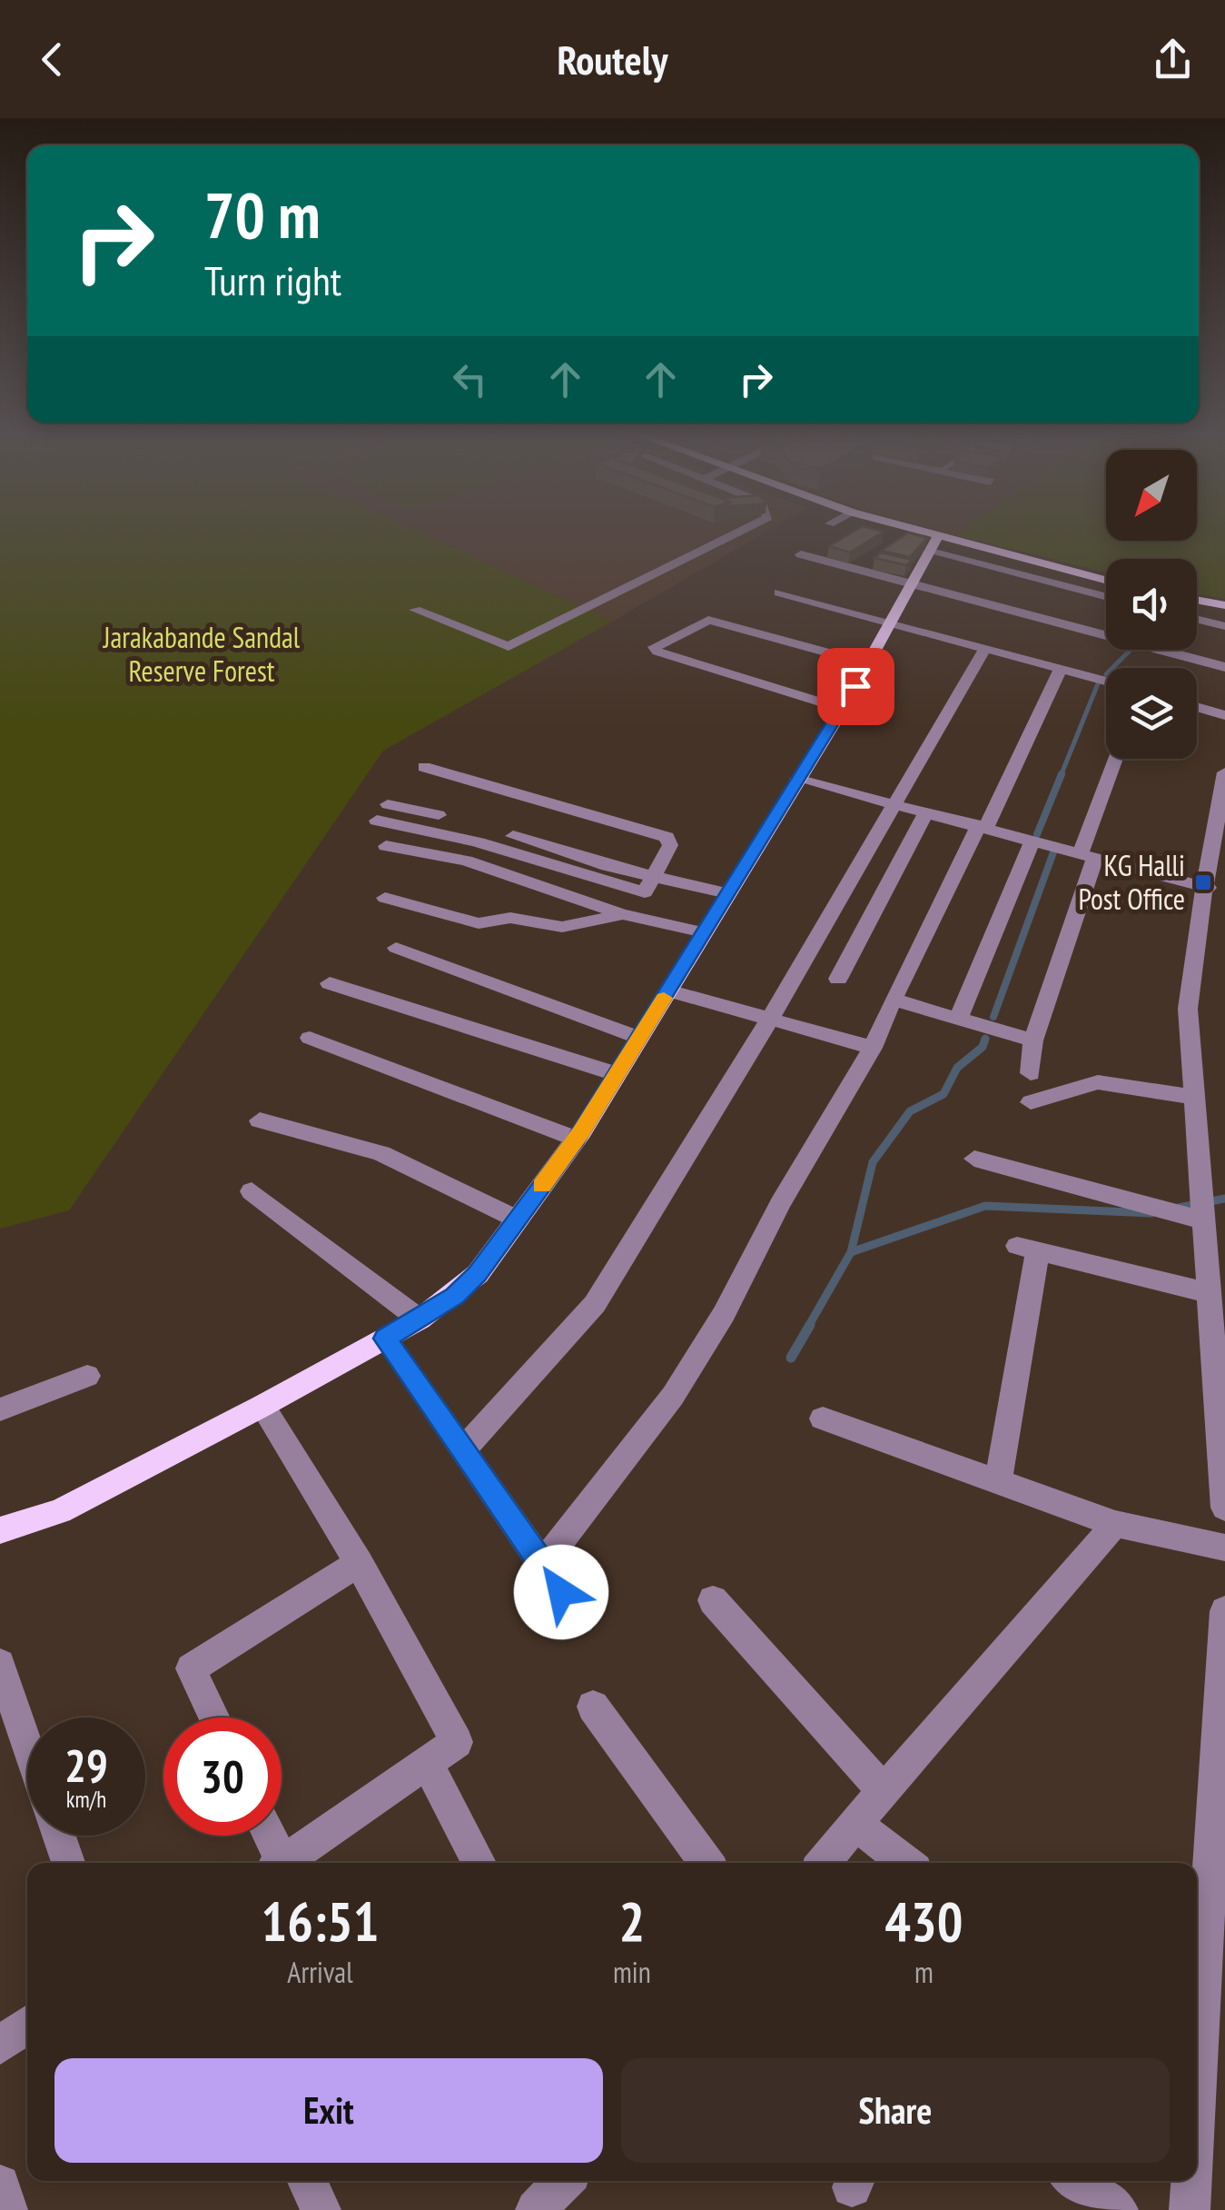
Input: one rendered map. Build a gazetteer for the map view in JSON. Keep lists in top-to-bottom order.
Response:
{
  "parks": ["Jarakabande Sandal Reserve Forest"],
  "places": {
    "transit": ["KG Halli Post Office"]
  },
  "north": "bottom left",
  "page": {
    "header": "Routely",
    "turn": ["70 m", "Turn right"],
    "speed": "29 km/h",
    "limit": "30",
    "eta": [
      "16:51",
      "Arrival",
      "2",
      "min",
      "430",
      "m"
    ],
    "buttons": ["Exit", "Share"]
  }
}
